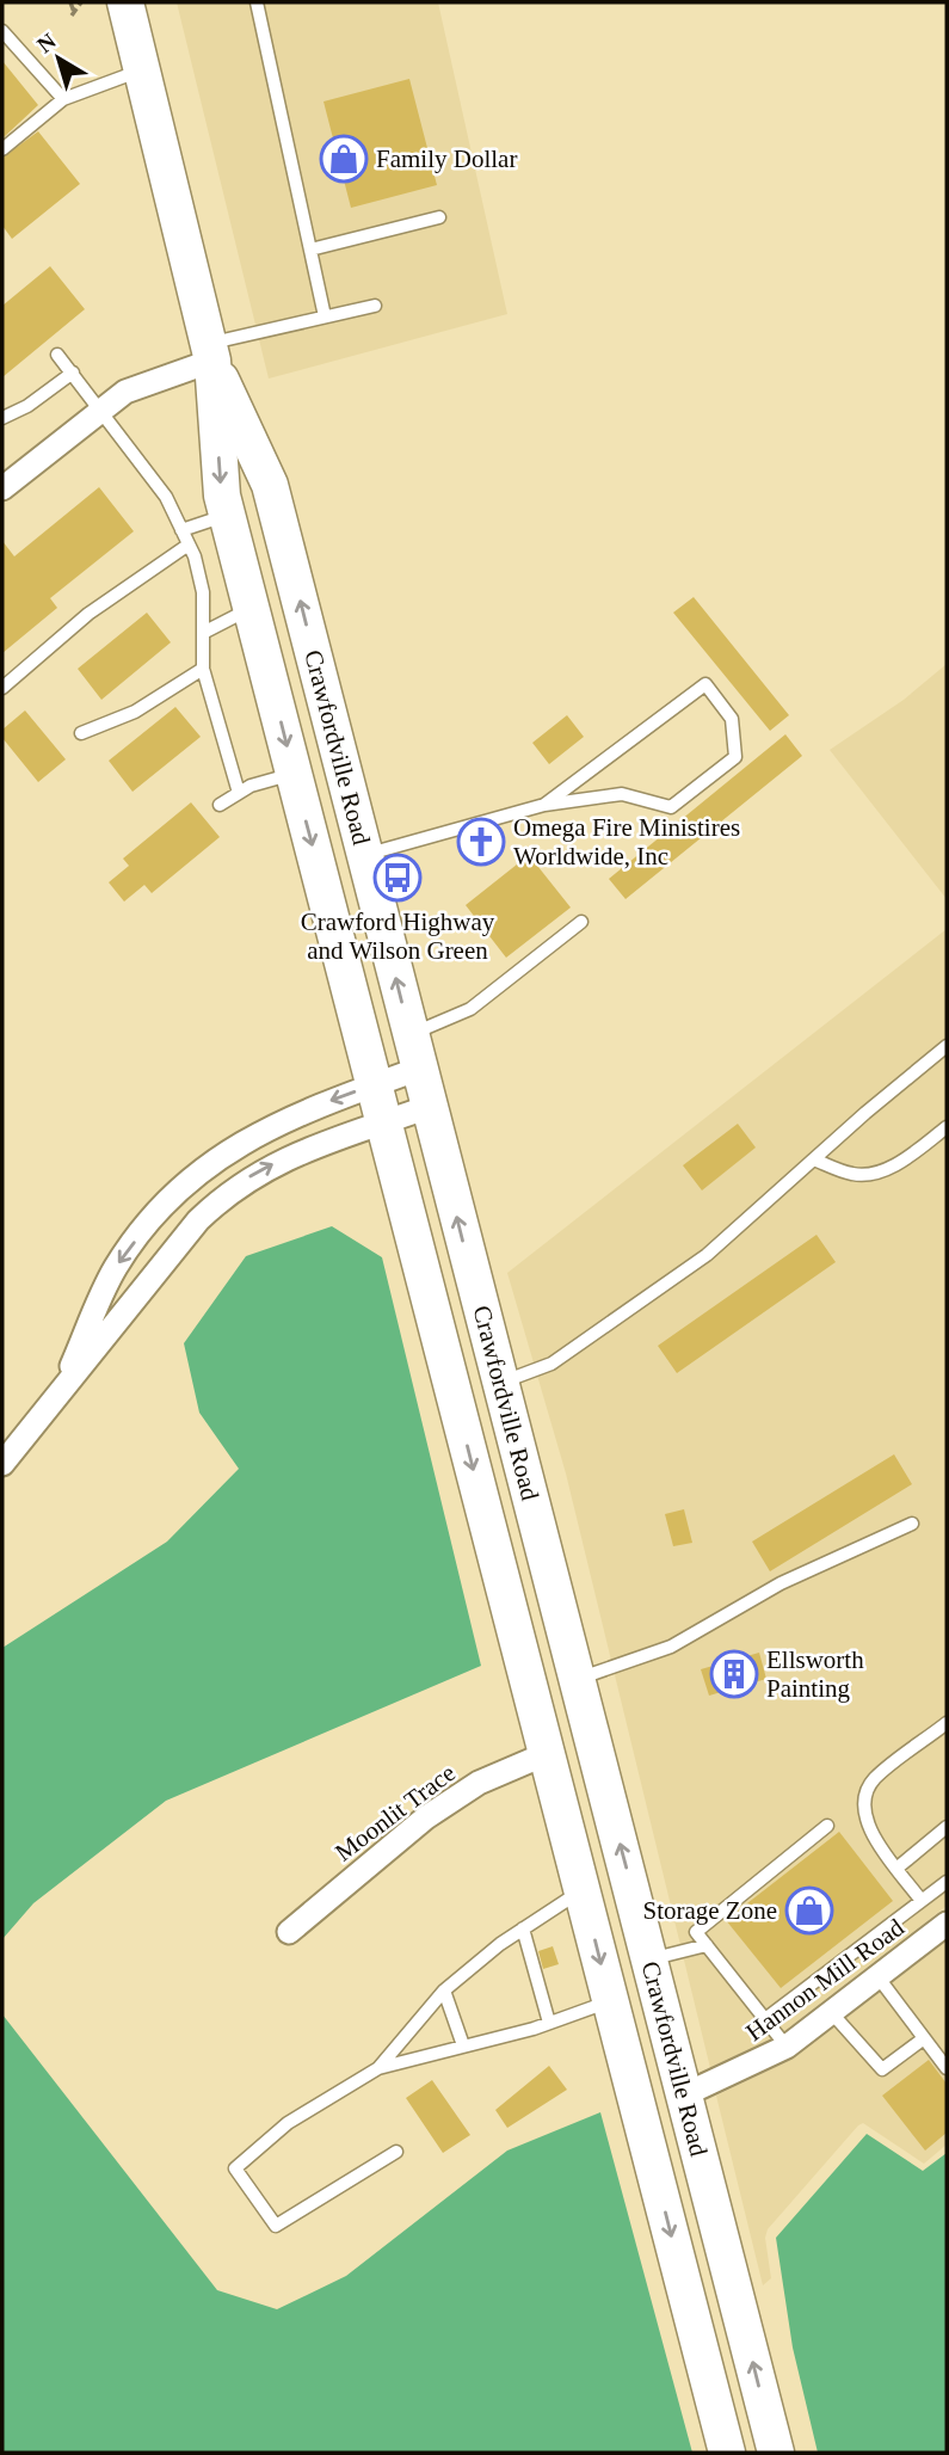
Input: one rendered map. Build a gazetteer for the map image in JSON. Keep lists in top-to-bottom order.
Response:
{
  "streets": {
    "main road": ["Crawfordville Road"],
    "street": ["Moonlit Trace", "Hannon Mill Road"]
  },
  "crossings": [
    ["Crawfordville Road", "Moonlit Trace"],
    ["Crawfordville Road", "Hannon Mill Road"]
  ],
  "places": {
    "shop": ["Family Dollar", "Storage Zone"],
    "church": ["Omega Fire Ministires Worldwide, Inc"],
    "bus stop": ["Crawford Highway and Wilson Green"],
    "building": ["Ellsworth Painting"]
  },
  "north": "top left"
}
